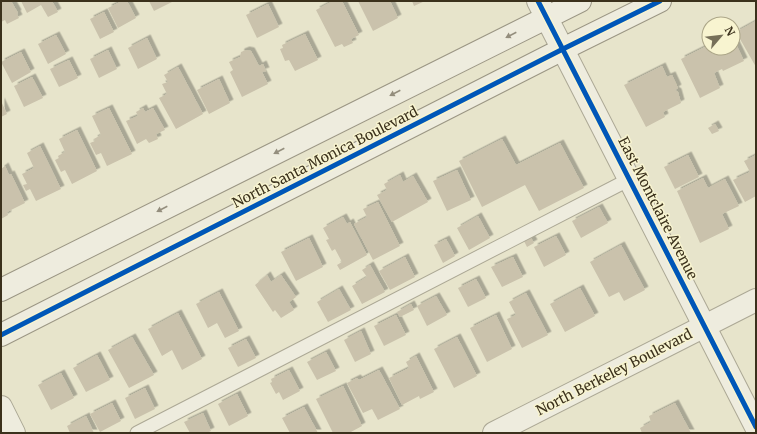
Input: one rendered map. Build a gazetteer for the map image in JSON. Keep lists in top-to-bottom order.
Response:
{
  "streets": {
    "street": ["North Santa Monica Boulevard", "East Montclaire Avenue", "North Berkeley Boulevard"]
  },
  "crossings": [
    ["North Santa Monica Boulevard", "East Montclaire Avenue"],
    ["East Montclaire Avenue", "North Berkeley Boulevard"]
  ],
  "north": "top right"
}
